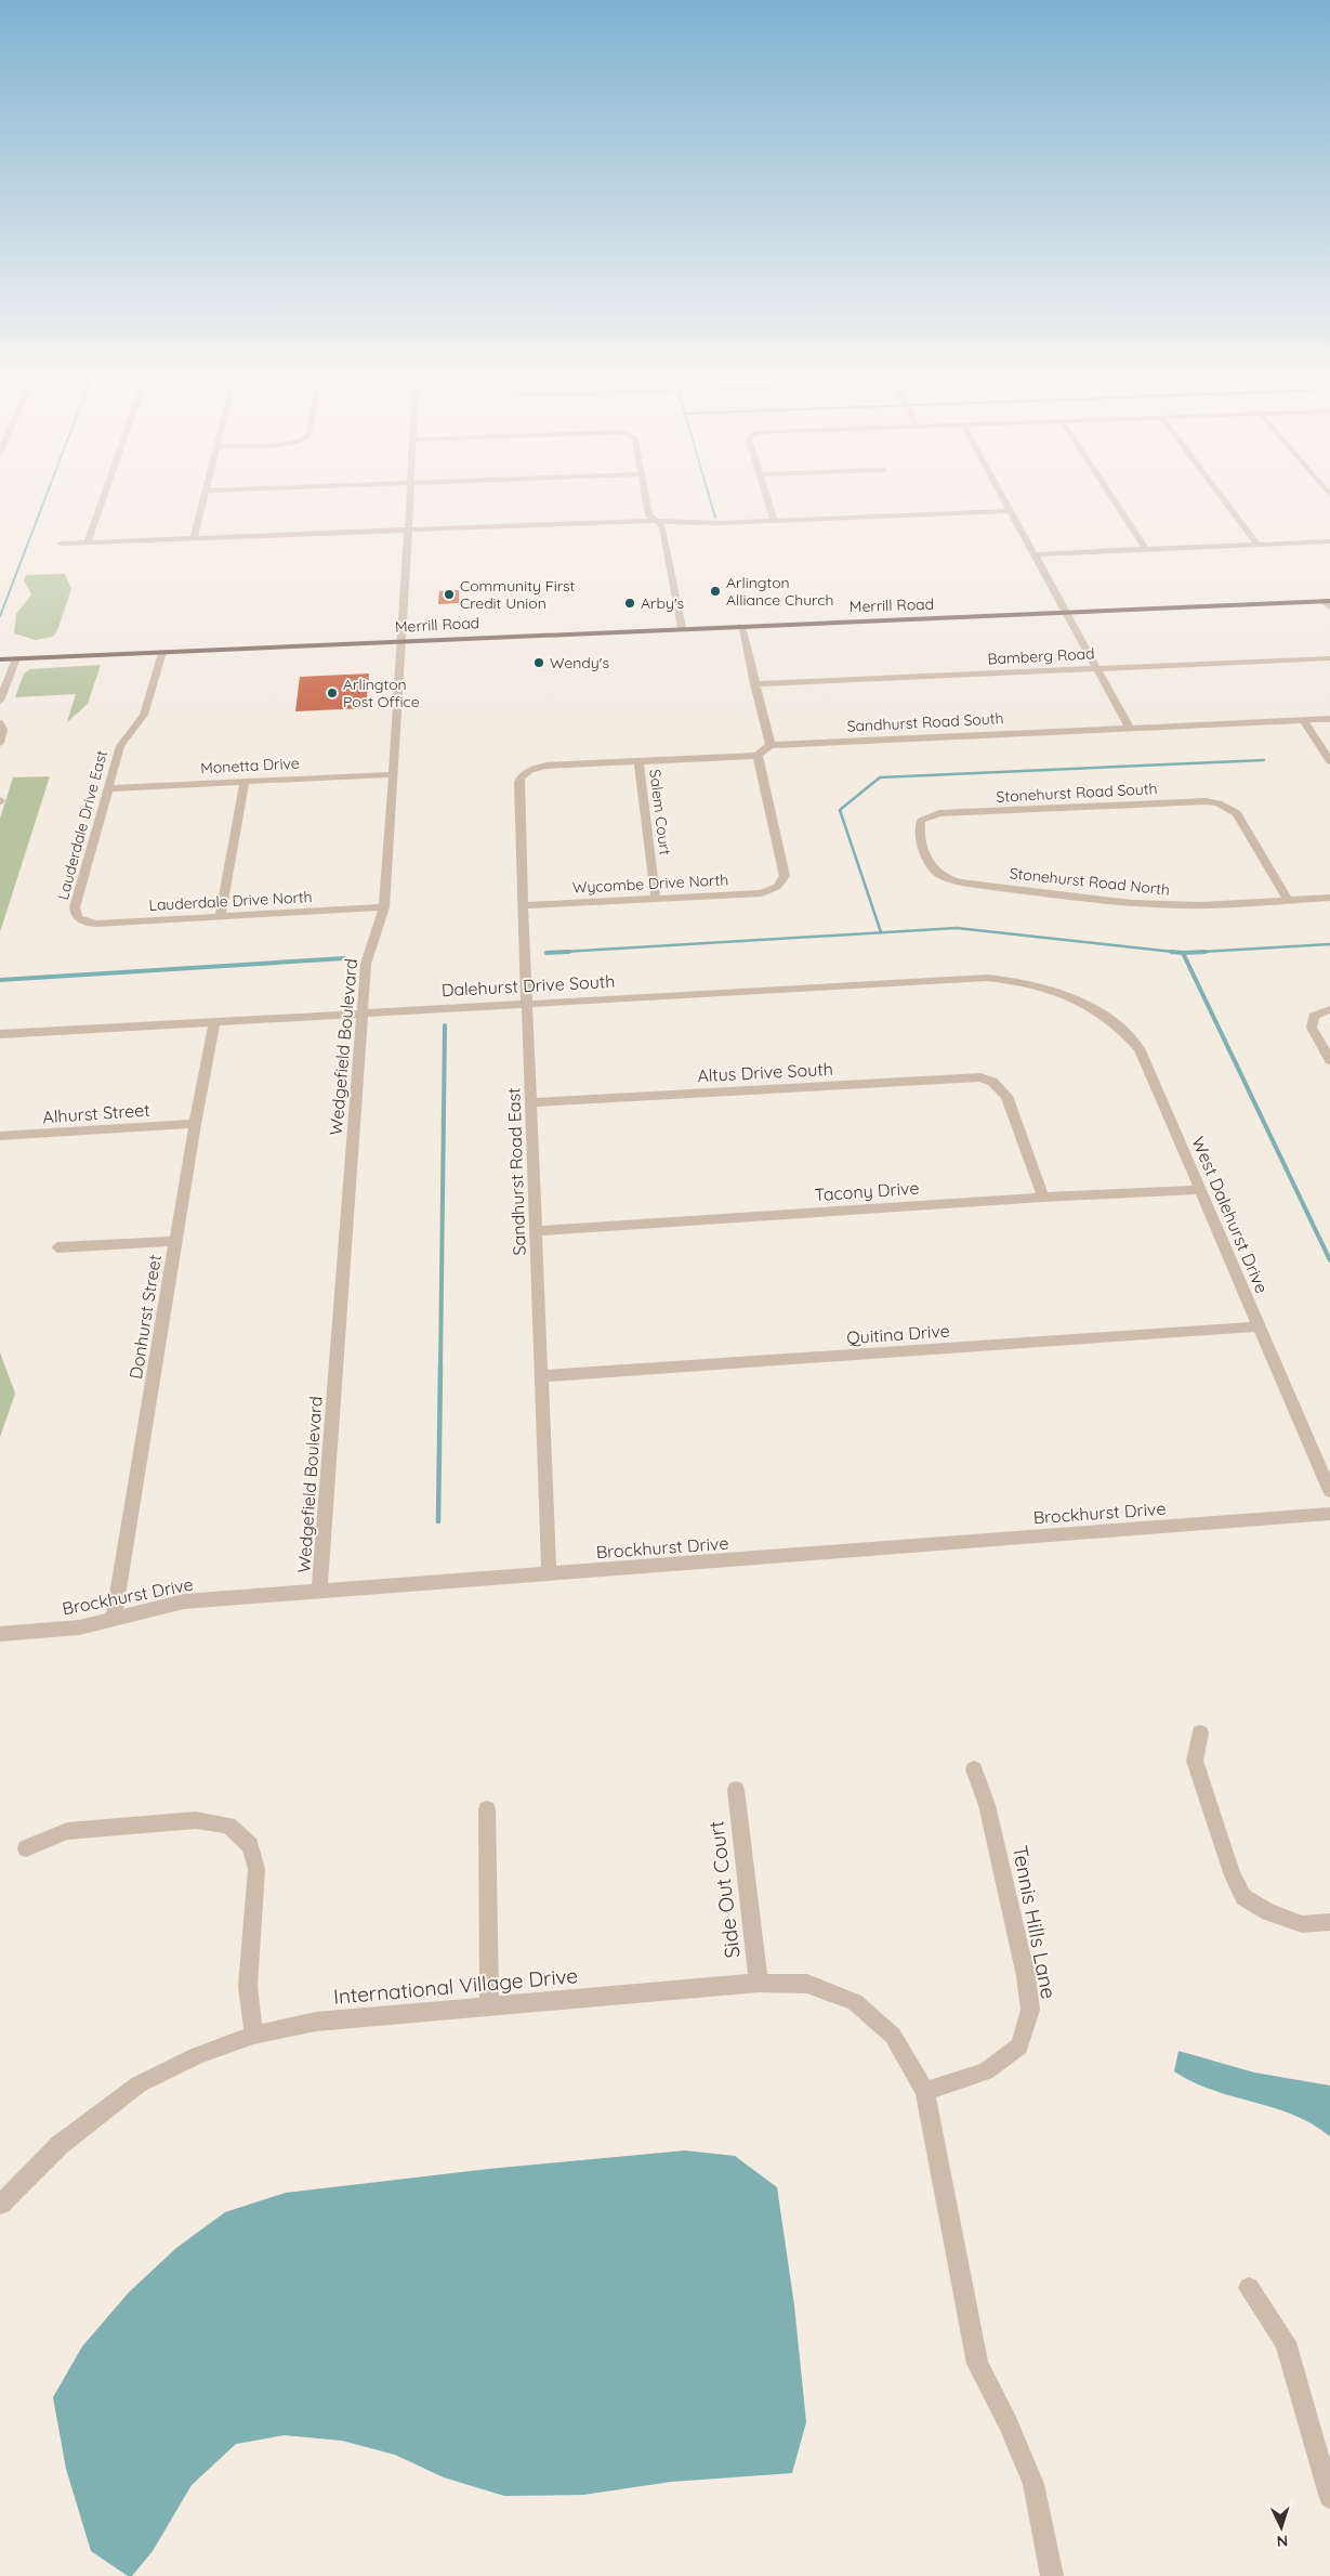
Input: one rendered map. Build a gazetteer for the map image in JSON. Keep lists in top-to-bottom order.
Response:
{
  "streets": {
    "main road": ["Merrill Road"],
    "street": [
      "Bamberg Road",
      "Sandhurst Road South",
      "Monetta Drive",
      "Stonehurst Road South",
      "Salem Court",
      "Lauderdale Drive East",
      "Stonehurst Road North",
      "Wycombe Drive North",
      "Lauderdale Drive North",
      "Dalehurst Drive South",
      "Wedgefield Boulevard",
      "Altus Drive South",
      "Alhurst Street",
      "Sandhurst Road East",
      "Tacony Drive",
      "West Dalehurst Drive",
      "Donhurst Street",
      "Quitina Drive",
      "Brockhurst Drive",
      "Side Out Court",
      "Tennis Hills Lane",
      "International Village Drive"
    ]
  },
  "crossings": [
    ["Merrill Road", "Lauderdale Drive East"],
    ["Merrill Road", "Wedgefield Boulevard"],
    ["Monetta Drive", "Lauderdale Drive East"],
    ["Monetta Drive", "Wedgefield Boulevard"],
    ["Stonehurst Road South", "Stonehurst Road North"],
    ["Salem Court", "Wycombe Drive North"],
    ["Salem Court", "Sandhurst Road East"],
    ["Lauderdale Drive East", "Lauderdale Drive North"],
    ["Wycombe Drive North", "Sandhurst Road East"],
    ["Lauderdale Drive North", "Wedgefield Boulevard"],
    ["Dalehurst Drive South", "Wedgefield Boulevard"],
    ["Dalehurst Drive South", "Sandhurst Road East"],
    ["Dalehurst Drive South", "West Dalehurst Drive"],
    ["Dalehurst Drive South", "Donhurst Street"],
    ["Wedgefield Boulevard", "Brockhurst Drive"],
    ["Altus Drive South", "Sandhurst Road East"],
    ["Altus Drive South", "Tacony Drive"],
    ["Alhurst Street", "Donhurst Street"],
    ["Sandhurst Road East", "Tacony Drive"],
    ["Sandhurst Road East", "Quitina Drive"],
    ["Sandhurst Road East", "Brockhurst Drive"],
    ["Tacony Drive", "West Dalehurst Drive"],
    ["West Dalehurst Drive", "Quitina Drive"],
    ["Donhurst Street", "Brockhurst Drive"],
    ["Side Out Court", "International Village Drive"],
    ["Tennis Hills Lane", "International Village Drive"]
  ],
  "places": [
    "Arlington Alliance Church",
    "Community First Credit Union",
    "Arby's",
    "Wendy's",
    "Arlington Post Office"
  ],
  "north": "bottom"
}
